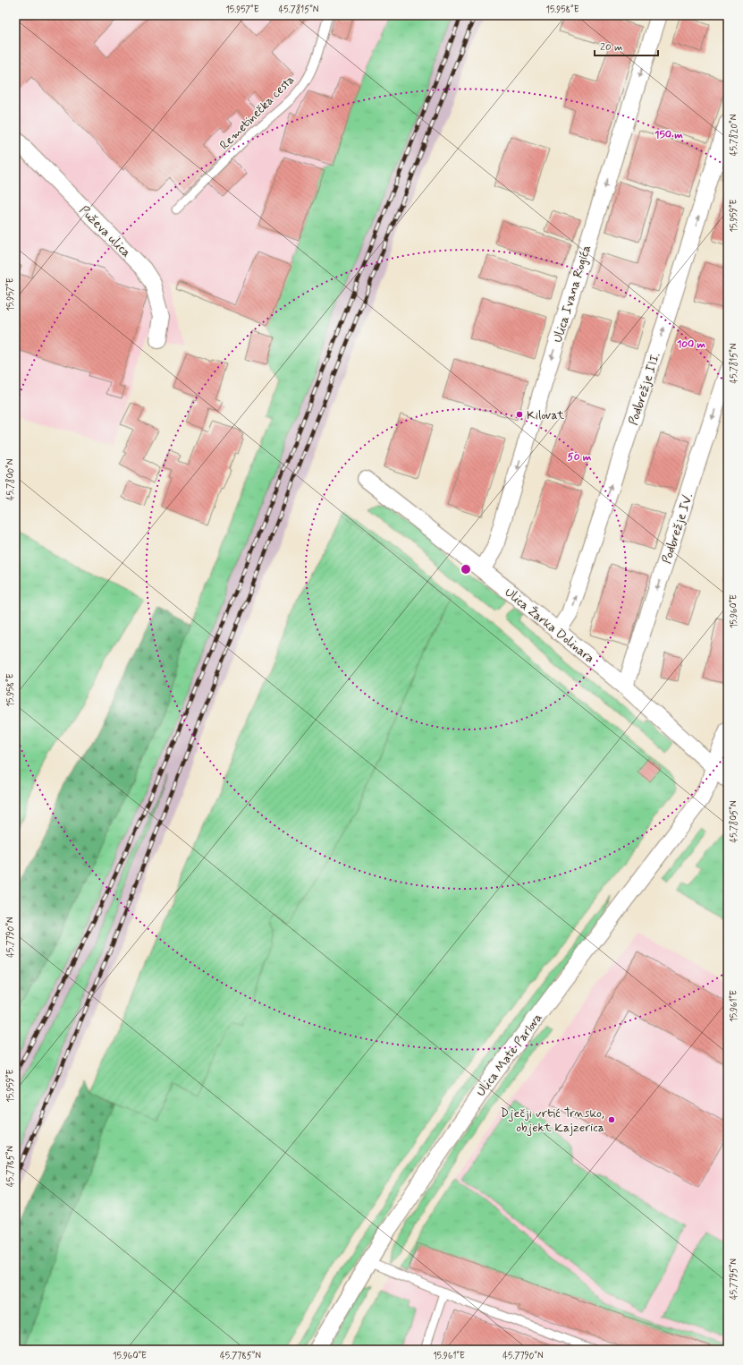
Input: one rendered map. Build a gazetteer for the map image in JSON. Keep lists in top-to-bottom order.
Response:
{
  "streets": {
    "street": [
      "Puževa ulica",
      "Ulica Ivana Rogića",
      "Podbrežje III.",
      "Podbrežje IV.",
      "Ulica Žarka Dolinara",
      "Ulica Mate Parlova"
    ],
    "lane": ["Remetinečka cesta"]
  },
  "crossings": [
    ["Ulica Ivana Rogića", "Ulica Žarka Dolinara"],
    ["Podbrežje III.", "Ulica Žarka Dolinara"],
    ["Podbrežje IV.", "Ulica Žarka Dolinara"],
    ["Ulica Žarka Dolinara", "Ulica Mate Parlova"]
  ],
  "one_way": ["Ulica Ivana Rogića", "Podbrežje III.", "Podbrežje IV."],
  "places": ["Kilovat", "Dječji vrtić Trnsko, objekt Kajzerica"],
  "scale_bar": "20 m",
  "coordinates": [
    "15.957°E",
    "45.7815°N",
    "15.958°E",
    "45.7820°N",
    "15.959°E",
    "45.7800°N",
    "15.960°E",
    "45.7805°N",
    "45.7790°N",
    "15.961°E",
    "45.7785°N",
    "45.7795°N"
  ],
  "rings": ["150 m", "100 m", "50 m"]
}
